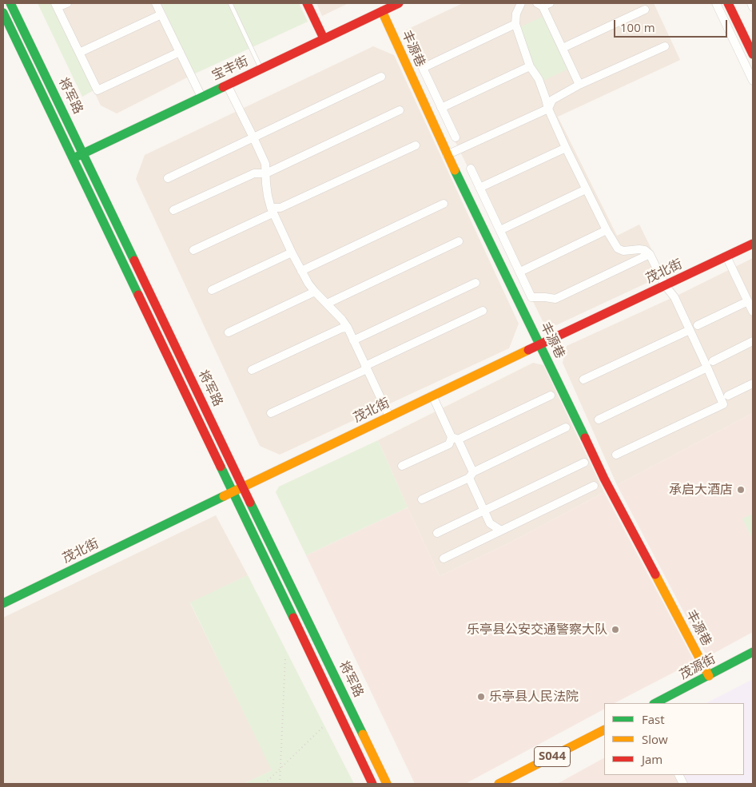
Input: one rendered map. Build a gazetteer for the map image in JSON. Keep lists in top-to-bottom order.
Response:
{
  "streets": {
    "main road": [
      "丰源巷",
      "宝丰街",
      "将军路",
      "茂北街",
      "茂源街",
      "S044"
    ]
  },
  "crossings": [
    ["丰源巷", "宝丰街"],
    ["丰源巷", "茂北街"],
    ["丰源巷", "茂源街"],
    ["宝丰街", "将军路"],
    ["将军路", "茂北街"]
  ],
  "places": ["承启大酒店", "乐亭县公安交通警察大队", "乐亭县人民法院"],
  "legend": ["Fast", "Slow", "Jam"],
  "scale_bar": "100 m"
}
